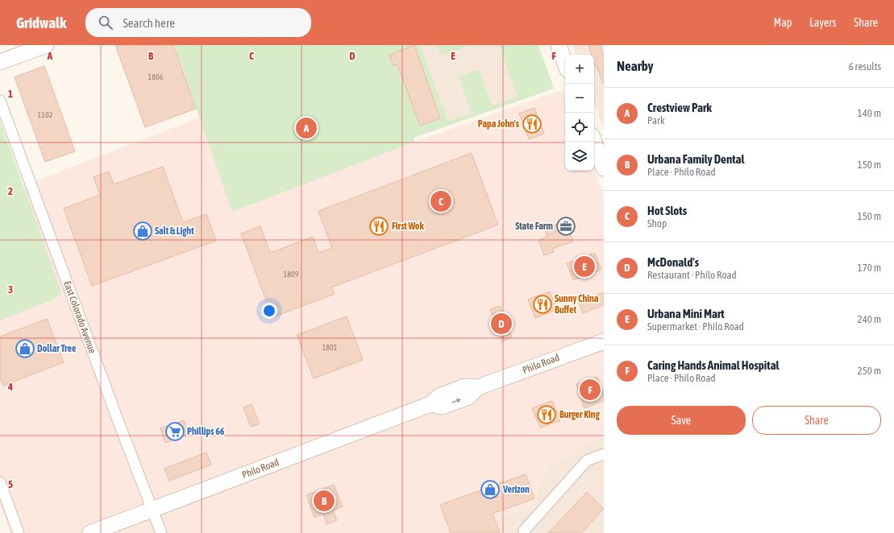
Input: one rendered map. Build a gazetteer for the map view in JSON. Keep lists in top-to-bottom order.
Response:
{
  "streets": {
    "main road": ["Philo Road"],
    "street": ["East Colorado Avenue"]
  },
  "crossings": [
    ["East Colorado Avenue", "Philo Road"]
  ],
  "places": {
    "restaurant": [
      "Papa John's",
      "First Wok",
      "Sunny China Buffet",
      "Burger King"
    ],
    "office": ["State Farm"],
    "shop": ["Salt & Light", "Dollar Tree", "Verizon"],
    "supermarket": ["Phillips 66"]
  },
  "house_numbers": [
    "1806",
    "1102",
    "1809",
    "1801"
  ],
  "page": {
    "header": "Gridwalk",
    "search": "Search here",
    "nav": ["Map", "Layers", "Share"],
    "heading": ["Nearby", "6 results"],
    "map_buttons": ["+", "−"],
    "list": [
      {
        "mark": "A",
        "name": "Crestview Park",
        "note": "Park",
        "value": "140 m"
      },
      {
        "mark": "B",
        "name": "Urbana Family Dental",
        "note": "Place · Philo Road",
        "value": "150 m"
      },
      {
        "mark": "C",
        "name": "Hot Slots",
        "note": "Shop",
        "value": "150 m"
      },
      {
        "mark": "D",
        "name": "McDonald's",
        "note": "Restaurant · Philo Road",
        "value": "170 m"
      },
      {
        "mark": "E",
        "name": "Urbana Mini Mart",
        "note": "Supermarket · Philo Road",
        "value": "240 m"
      },
      {
        "mark": "F",
        "name": "Caring Hands Animal Hospital",
        "note": "Place · Philo Road",
        "value": "250 m"
      }
    ],
    "pins": [
      "A",
      "C",
      "E",
      "D",
      "F",
      "B"
    ],
    "buttons": ["Save", "Share"]
  },
  "grid": {
    "columns": [
      "A",
      "B",
      "C",
      "D",
      "E",
      "F"
    ],
    "rows": [
      "1",
      "2",
      "3",
      "4",
      "5"
    ]
  }
}
